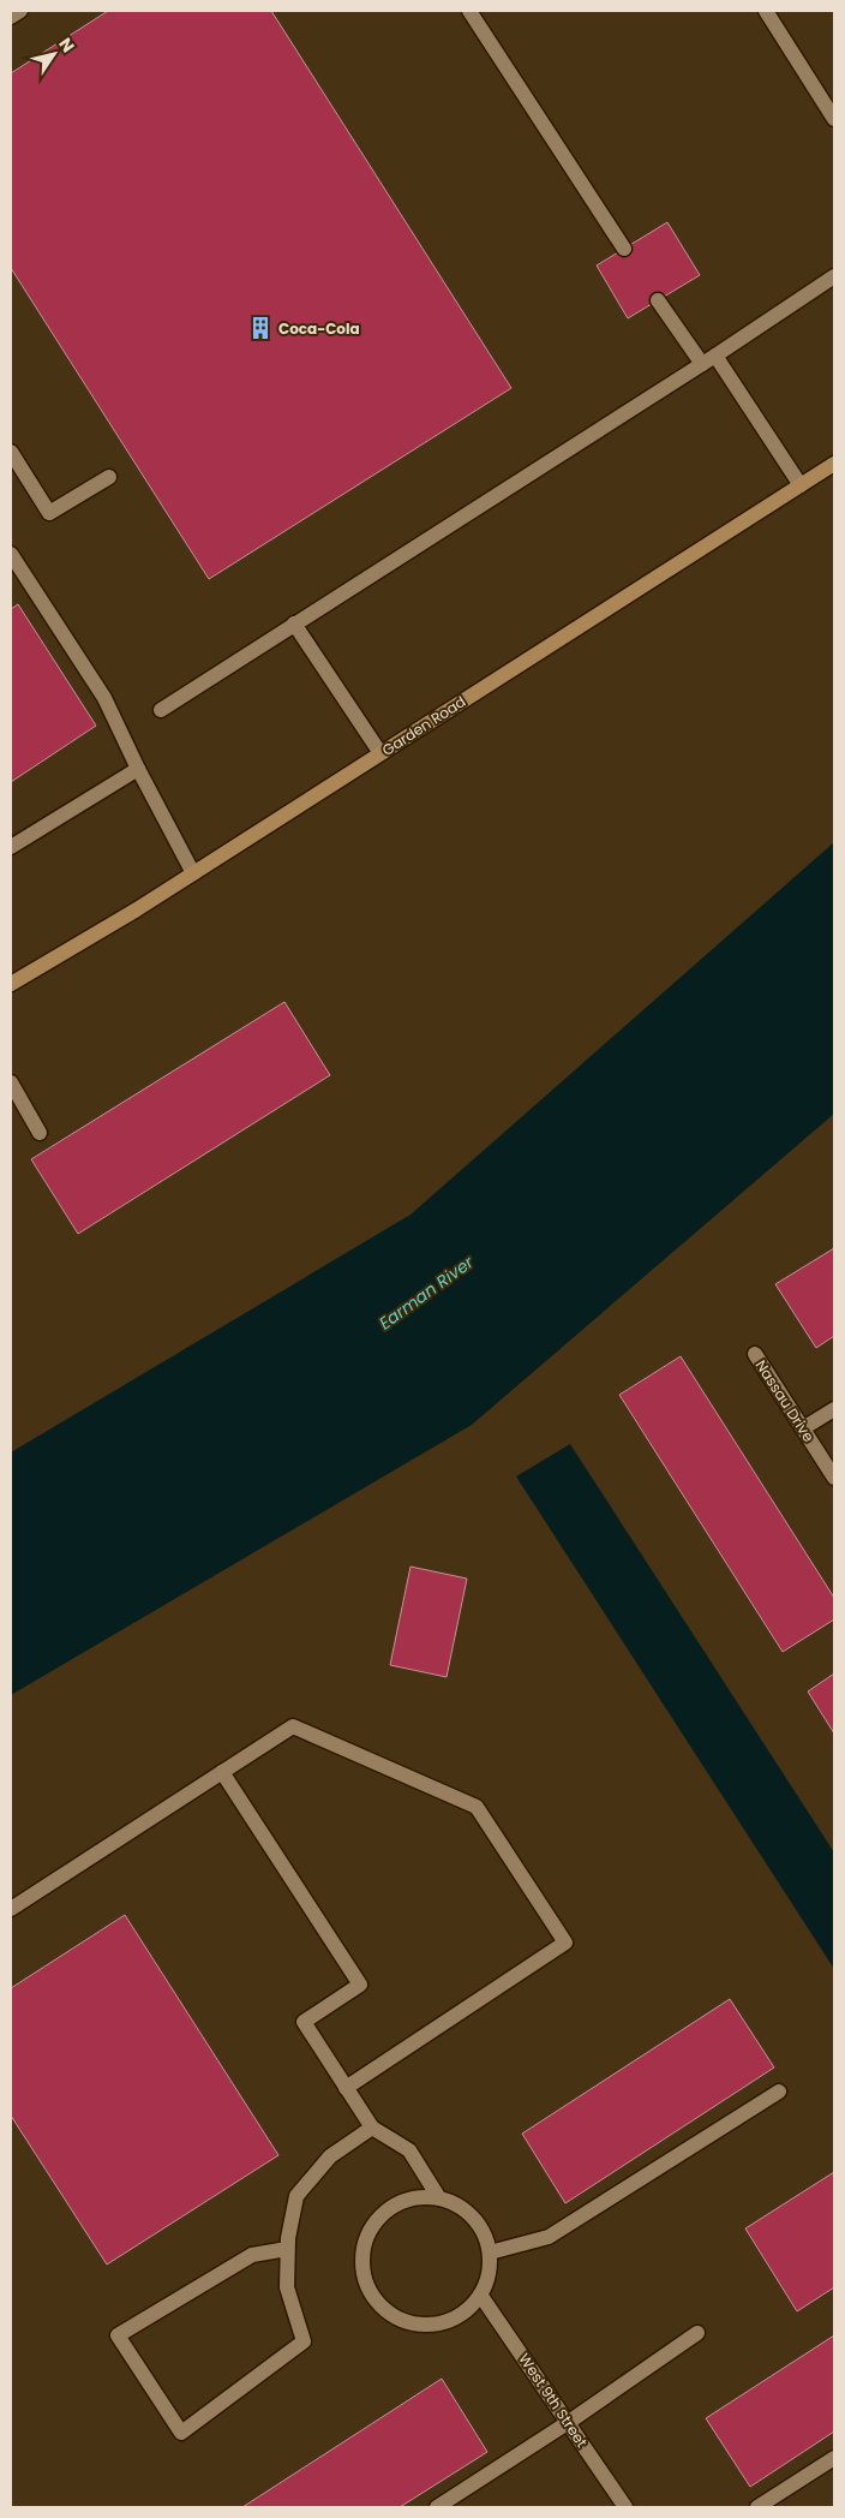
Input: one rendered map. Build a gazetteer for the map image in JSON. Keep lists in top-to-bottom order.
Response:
{
  "streets": {
    "street": ["Garden Road", "Nassau Drive", "West 9th Street"]
  },
  "water": ["Earman River"],
  "places": {
    "building": ["Coca-Cola"]
  },
  "north": "top right"
}
